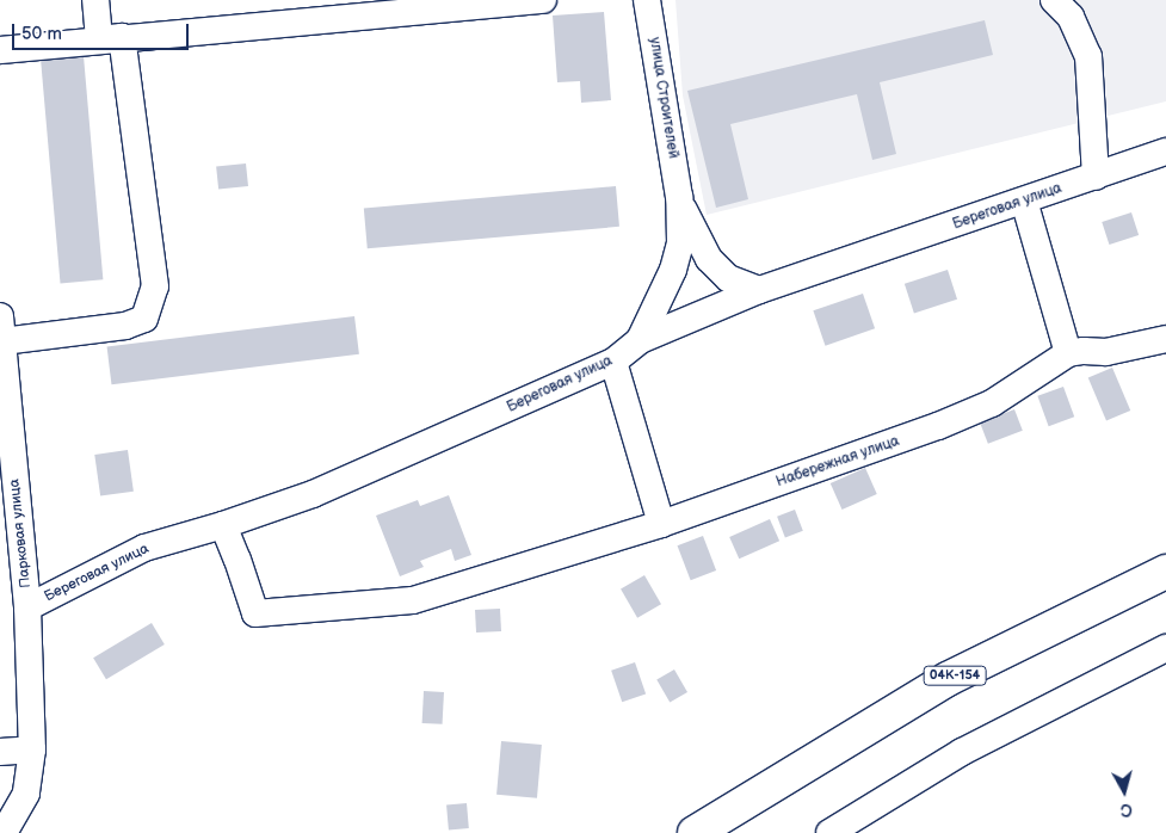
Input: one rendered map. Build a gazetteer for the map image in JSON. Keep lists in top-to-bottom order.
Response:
{
  "streets": {
    "main road": ["04К-154"],
    "street": [
      "улица Строителей",
      "Береговая улица",
      "Набережная улица",
      "Парковая улица"
    ]
  },
  "crossings": [
    ["улица Строителей", "Береговая улица"],
    ["Береговая улица", "Набережная улица"],
    ["Береговая улица", "Парковая улица"]
  ],
  "scale_bar": "50 m",
  "north": "bottom"
}
